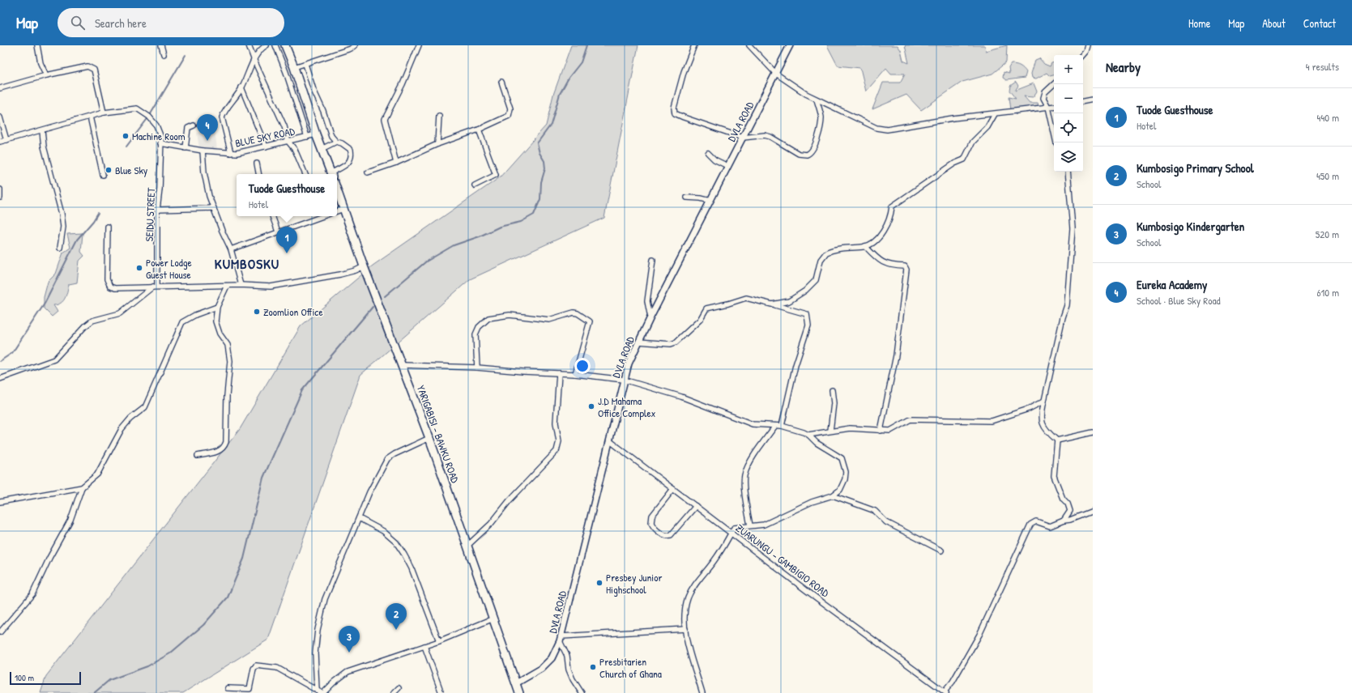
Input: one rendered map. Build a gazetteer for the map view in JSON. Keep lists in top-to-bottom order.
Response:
{
  "streets": {
    "highway": ["YARIGABISI - BAWKU ROAD"],
    "street": [
      "DVLA ROAD",
      "BLUE SKY ROAD",
      "SEIDU STREET",
      "ZUARUNGU - GAMBIGIO ROAD"
    ]
  },
  "crossings": [
    ["DVLA ROAD", "YARIGABISI - BAWKU ROAD"],
    ["DVLA ROAD", "ZUARUNGU - GAMBIGIO ROAD"],
    ["BLUE SKY ROAD", "SEIDU STREET"]
  ],
  "districts": ["KUMBOSKU"],
  "places": [
    "Machine Room",
    "Blue Sky",
    "Power Lodge Guest House",
    "Zoomlion Office",
    "J.D Mahama Office Complex",
    "Presbey Junior Highschool",
    "Presbitarien Church of Ghana"
  ],
  "scale_bar": "100 m",
  "page": {
    "header": "Map",
    "search": "Search here",
    "nav": [
      "Home",
      "Map",
      "About",
      "Contact"
    ],
    "heading": ["Nearby", "4 results"],
    "map_buttons": ["+", "−"],
    "list": [
      {
        "mark": "1",
        "name": "Tuode Guesthouse",
        "note": "Hotel",
        "value": "440 m"
      },
      {
        "mark": "2",
        "name": "Kumbosigo Primary School",
        "note": "School",
        "value": "450 m"
      },
      {
        "mark": "3",
        "name": "Kumbosigo Kindergarten",
        "note": "School",
        "value": "520 m"
      },
      {
        "mark": "4",
        "name": "Eureka Academy",
        "note": "School · Blue Sky Road",
        "value": "610 m"
      }
    ],
    "pins": [
      "4",
      "1",
      "2",
      "3"
    ],
    "popup": ["Tuode Guesthouse", "Hotel"],
    "scale": "100 m"
  }
}
